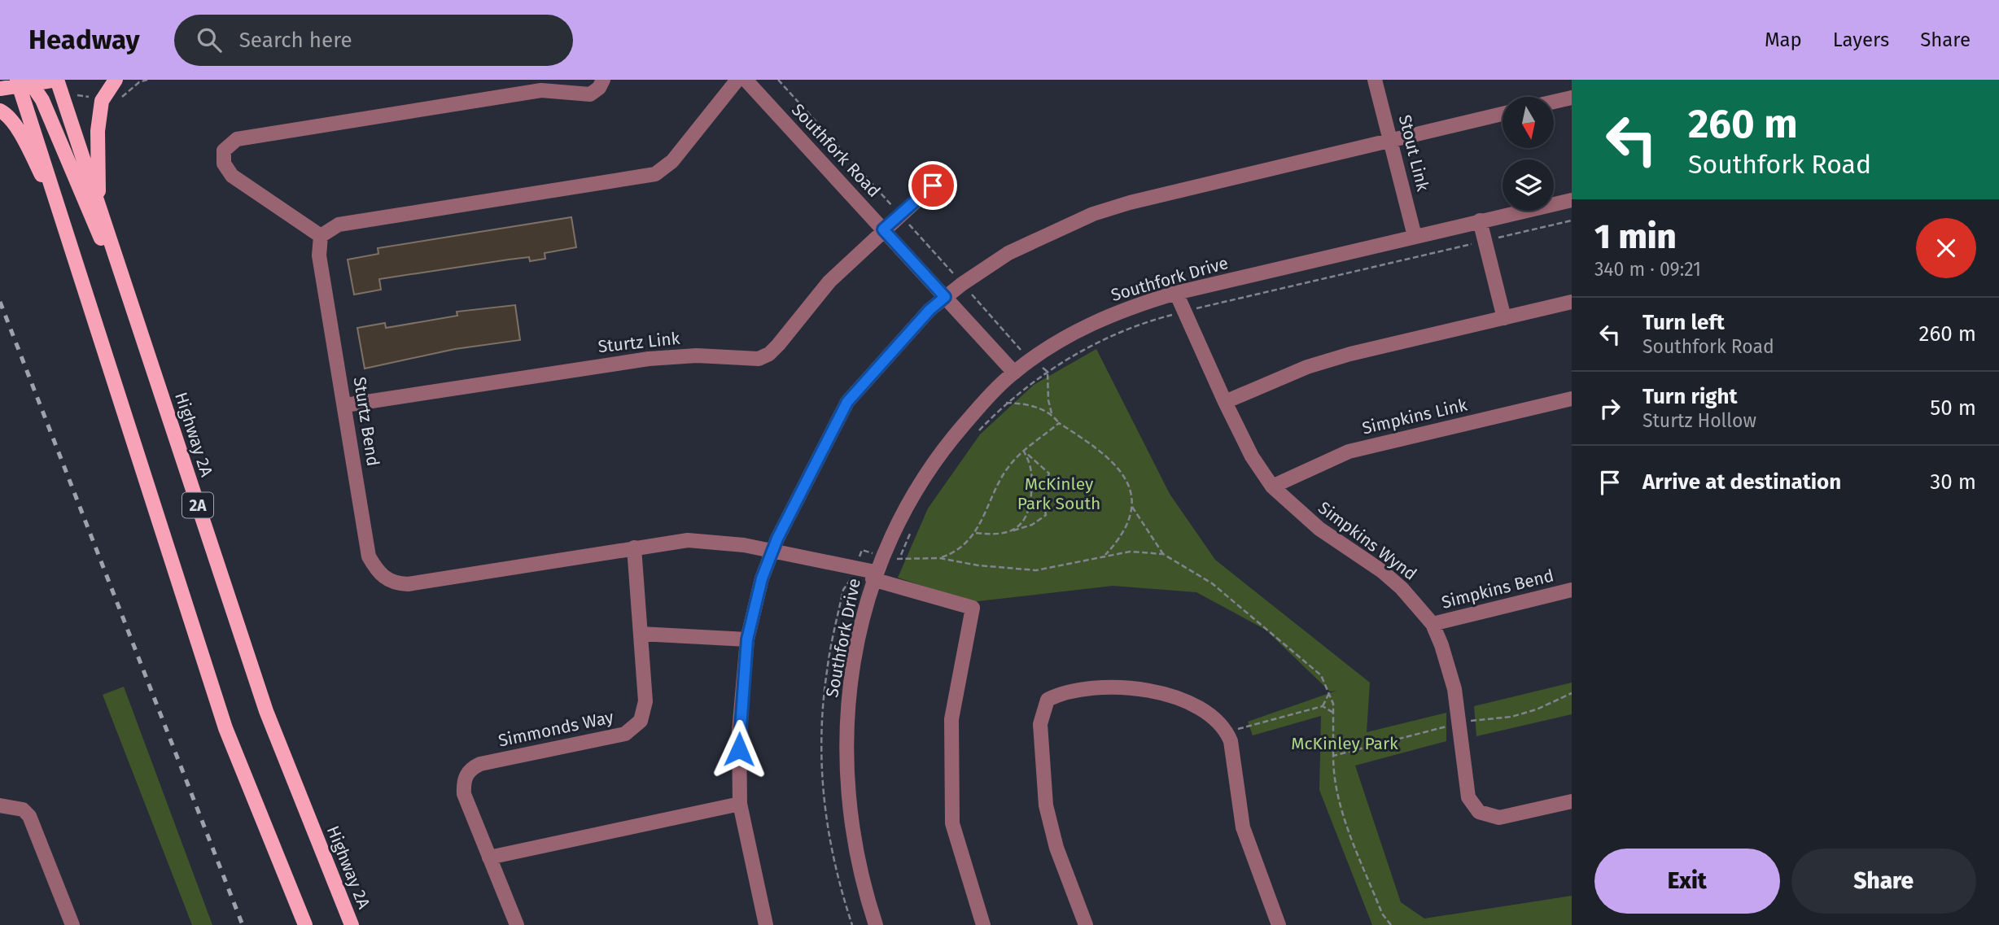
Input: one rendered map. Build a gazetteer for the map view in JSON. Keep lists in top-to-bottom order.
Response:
{
  "streets": {
    "main road": ["Highway 2A", "2A"],
    "street": [
      "Southfork Road",
      "Stout Link",
      "Southfork Drive",
      "Sturtz Link",
      "Simpkins Link",
      "Sturtz Bend",
      "Simpkins Wynd",
      "Simpkins Bend",
      "Simmonds Way"
    ]
  },
  "crossings": [
    ["Southfork Road", "Southfork Drive"],
    ["Southfork Road", "Sturtz Link"],
    ["Stout Link", "Southfork Drive"],
    ["Southfork Drive", "Sturtz Bend"],
    ["Southfork Drive", "Simpkins Wynd"],
    ["Sturtz Link", "Sturtz Bend"],
    ["Simpkins Link", "Simpkins Wynd"],
    ["Sturtz Bend", "Simmonds Way"],
    ["Simpkins Wynd", "Simpkins Bend"]
  ],
  "parks": ["McKinley Park South", "McKinley Park"],
  "north": "bottom",
  "page": {
    "header": "Headway",
    "search": "Search here",
    "nav": ["Map", "Layers", "Share"],
    "turn": ["260 m", "Southfork Road"],
    "heading": ["1 min", "340 m · 09:21"],
    "list": [
      {
        "name": "Turn left",
        "note": "Southfork Road",
        "value": "260 m"
      },
      {
        "name": "Turn right",
        "note": "Sturtz Hollow",
        "value": "50 m"
      },
      {
        "name": "Arrive at destination",
        "value": "30 m"
      }
    ],
    "buttons": ["Exit", "Share"]
  }
}
